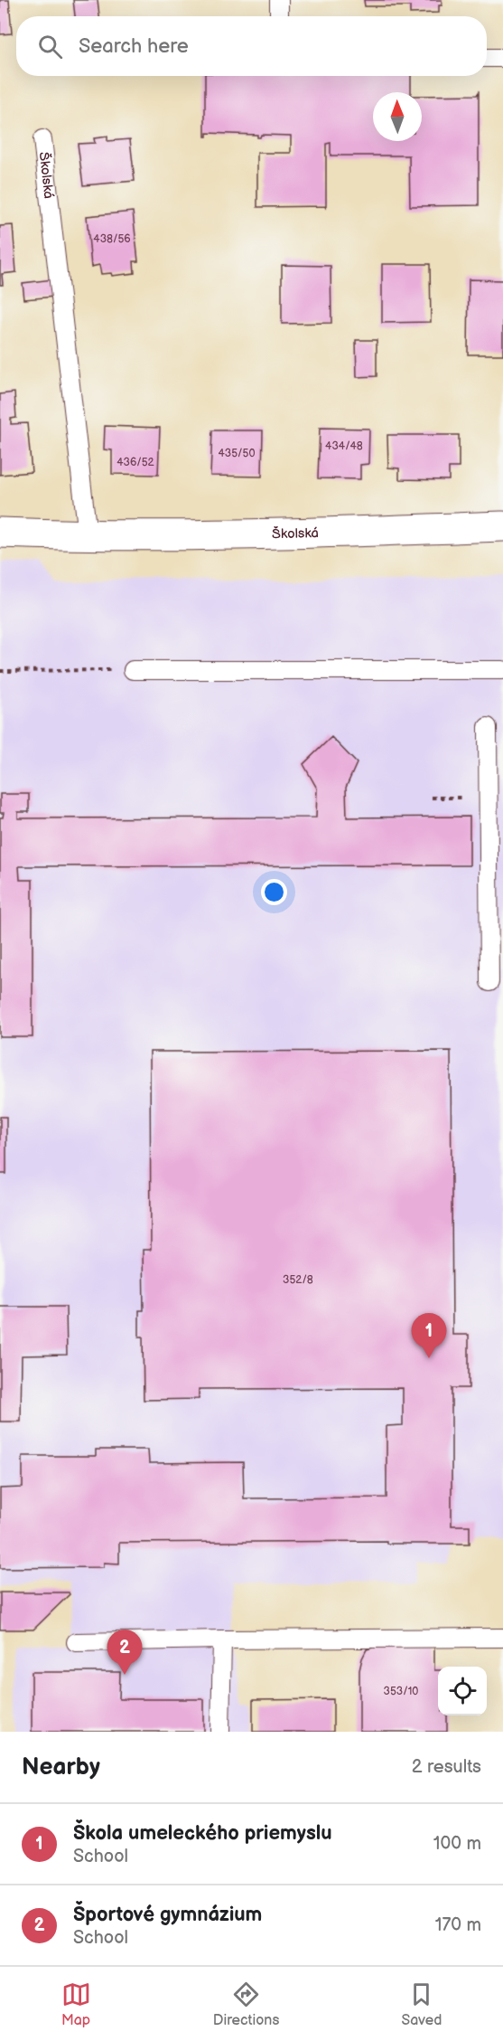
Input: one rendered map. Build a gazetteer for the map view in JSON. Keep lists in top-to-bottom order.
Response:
{
  "streets": {
    "street": ["Školská"]
  },
  "house_numbers": [
    "438/56",
    "434/48",
    "435/50",
    "436/52",
    "352/8",
    "353/10"
  ],
  "north": "top",
  "page": {
    "search": "Search here",
    "pins": ["1", "2"],
    "heading": ["Nearby", "2 results"],
    "list": [
      {
        "mark": "1",
        "name": "Škola umeleckého priemyslu",
        "note": "School",
        "value": "100 m"
      },
      {
        "mark": "2",
        "name": "Športové gymnázium",
        "note": "School",
        "value": "170 m"
      }
    ],
    "nav": ["Map", "Directions", "Saved"]
  }
}
